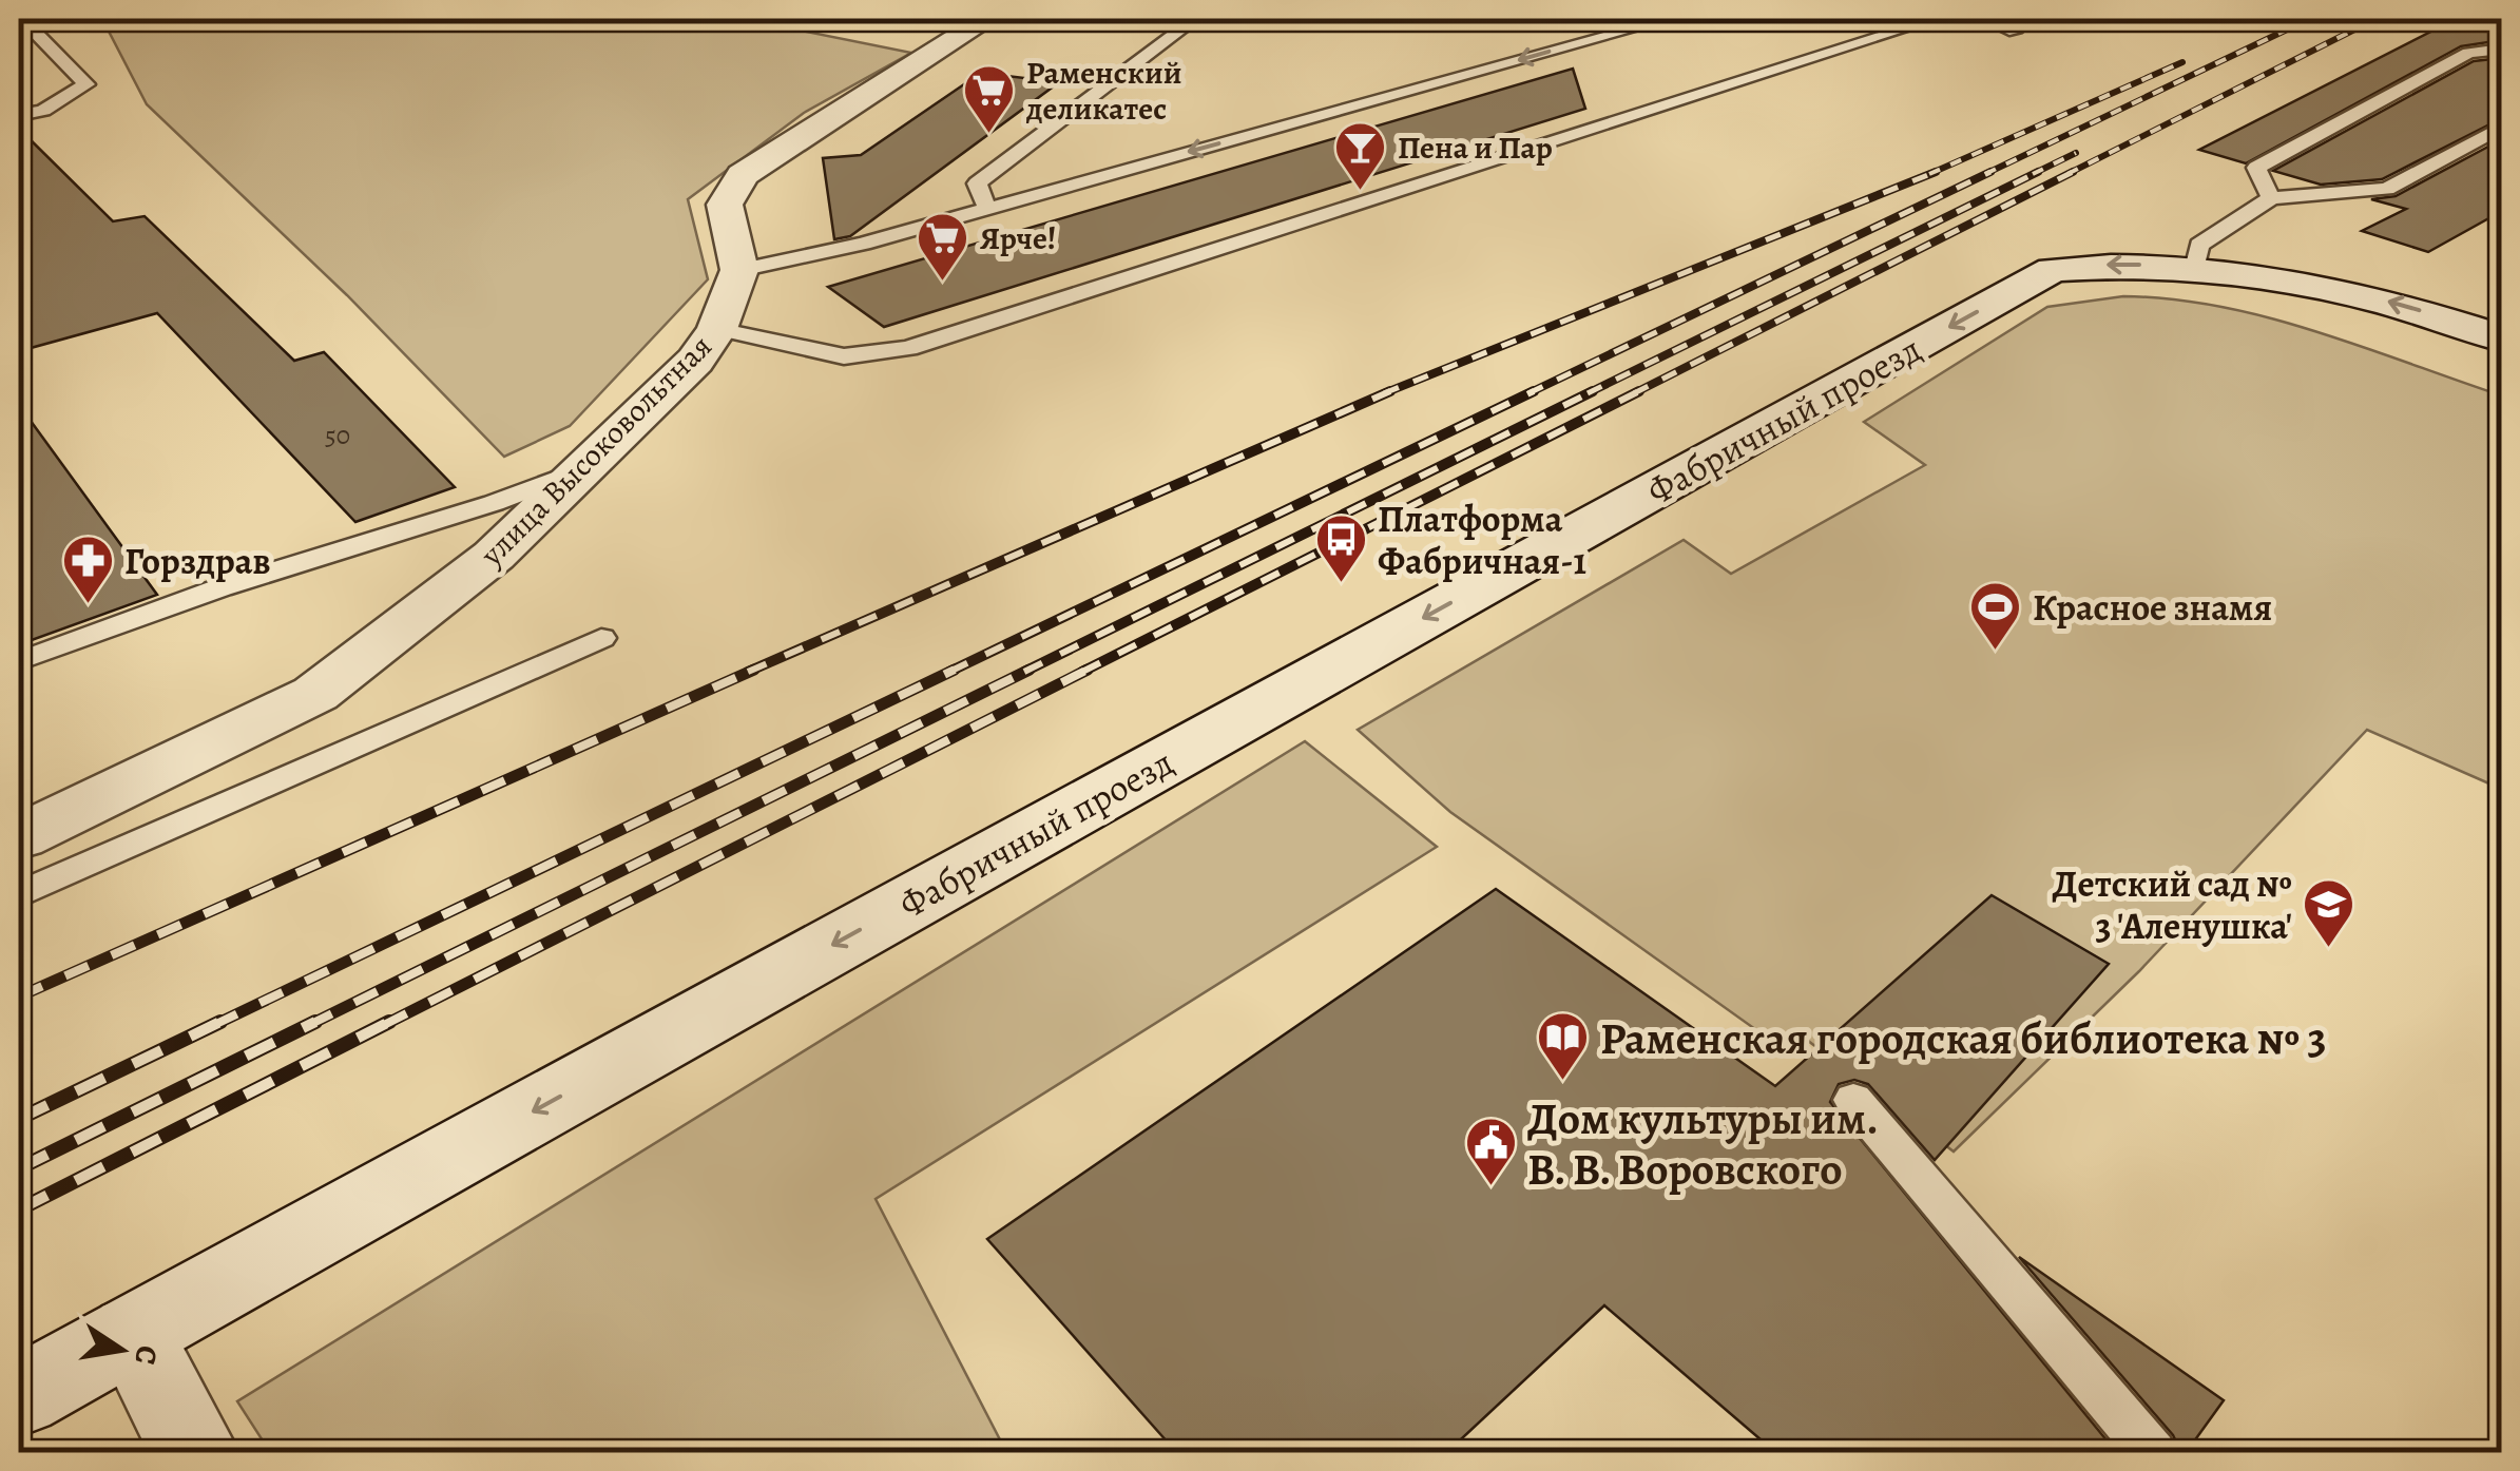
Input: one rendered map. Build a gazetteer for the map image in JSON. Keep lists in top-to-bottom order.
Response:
{
  "streets": {
    "main road": ["Фабричный проезд", "улица Высоковольтная"]
  },
  "one_way": ["Фабричный проезд"],
  "places": {
    "supermarket": ["Раменский деликатес", "Ярче!"],
    "bar": ["Пена и Пар"],
    "bus stop": ["Платформа Фабричная-1"],
    "pharmacy": ["Горздрав"],
    "sports": ["Красное знамя"],
    "school or university": ["Детский сад № 3 'Аленушка'"],
    "library": ["Раменская городская библиотека № 3"],
    "public building": ["Дом культуры им. В. В. Воровского"]
  },
  "house_numbers": ["50"],
  "north": "right"
}
